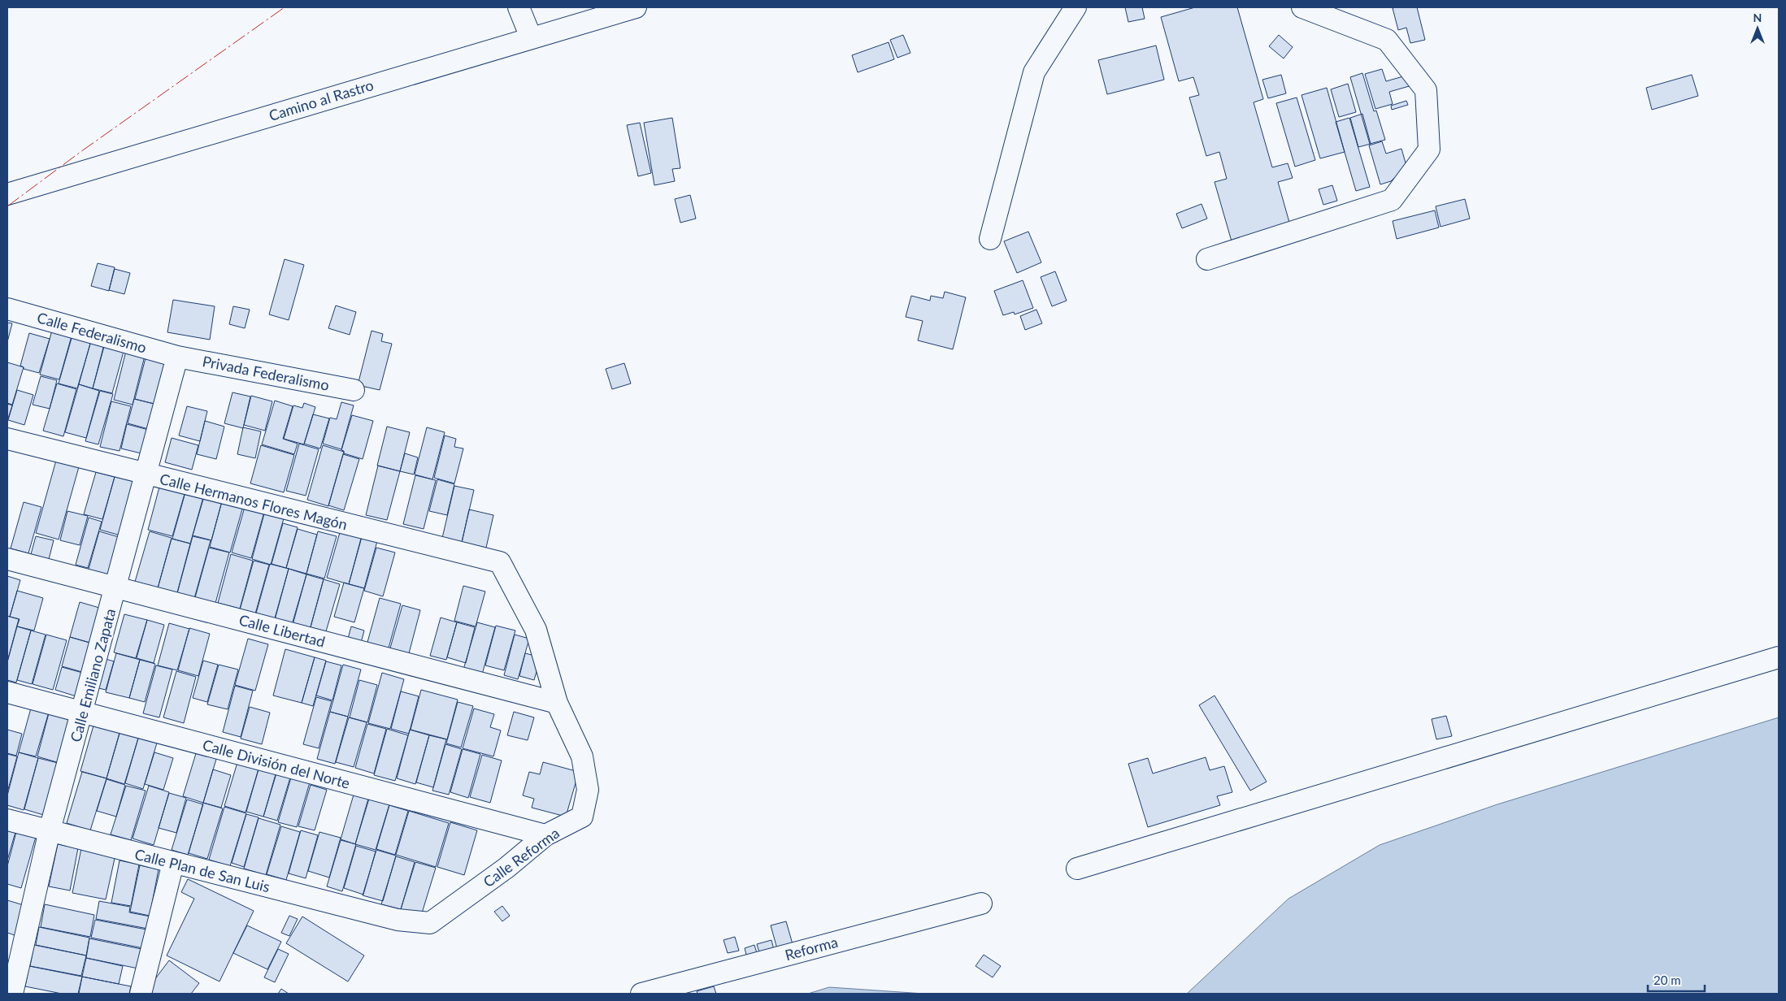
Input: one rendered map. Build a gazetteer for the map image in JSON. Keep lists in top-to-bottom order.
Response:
{
  "streets": {
    "street": [
      "Camino al Rastro",
      "Calle Federalismo",
      "Privada Federalismo",
      "Calle Hermanos Flores Magón",
      "Calle Libertad",
      "Calle Emiliano Zapata",
      "Calle División del Norte",
      "Calle Reforma",
      "Calle Plan de San Luis",
      "Reforma"
    ]
  },
  "crossings": [
    ["Calle Federalismo", "Privada Federalismo"],
    ["Calle Federalismo", "Calle Emiliano Zapata"],
    ["Privada Federalismo", "Calle Emiliano Zapata"],
    ["Calle Hermanos Flores Magón", "Calle Libertad"],
    ["Calle Hermanos Flores Magón", "Calle Emiliano Zapata"],
    ["Calle Hermanos Flores Magón", "Calle Reforma"],
    ["Calle Libertad", "Calle Emiliano Zapata"],
    ["Calle Libertad", "Calle Reforma"],
    ["Calle Emiliano Zapata", "Calle División del Norte"],
    ["Calle Emiliano Zapata", "Calle Plan de San Luis"],
    ["Calle División del Norte", "Calle Reforma"],
    ["Calle Reforma", "Calle Plan de San Luis"]
  ],
  "scale_bar": "20 m",
  "north": "top"
}
